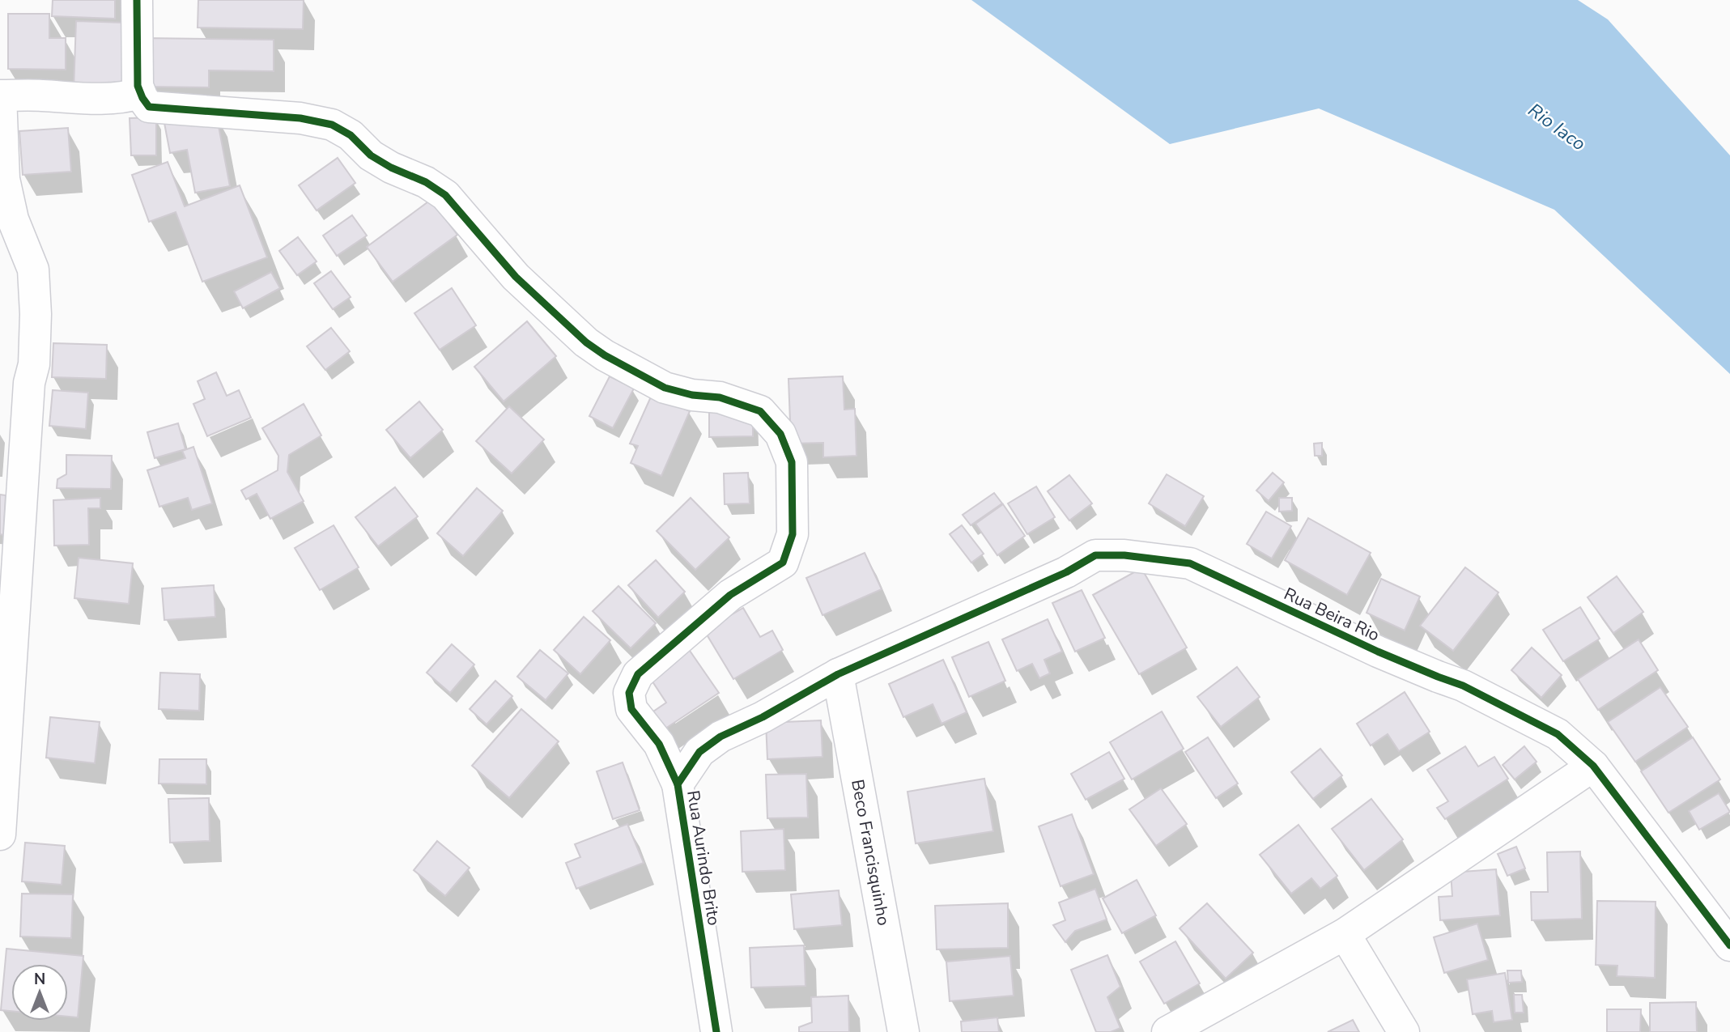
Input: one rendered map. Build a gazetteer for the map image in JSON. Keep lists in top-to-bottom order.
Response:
{
  "streets": {
    "street": ["Rua Beira Rio", "Beco Francisquinho", "Rua Aurindo Brito"]
  },
  "crossings": [
    ["Rua Beira Rio", "Beco Francisquinho"],
    ["Rua Beira Rio", "Rua Aurindo Brito"],
    ["Beco Francisquinho", "Rua Aurindo Brito"]
  ],
  "water": ["Rio Iaco"],
  "north": "top"
}
